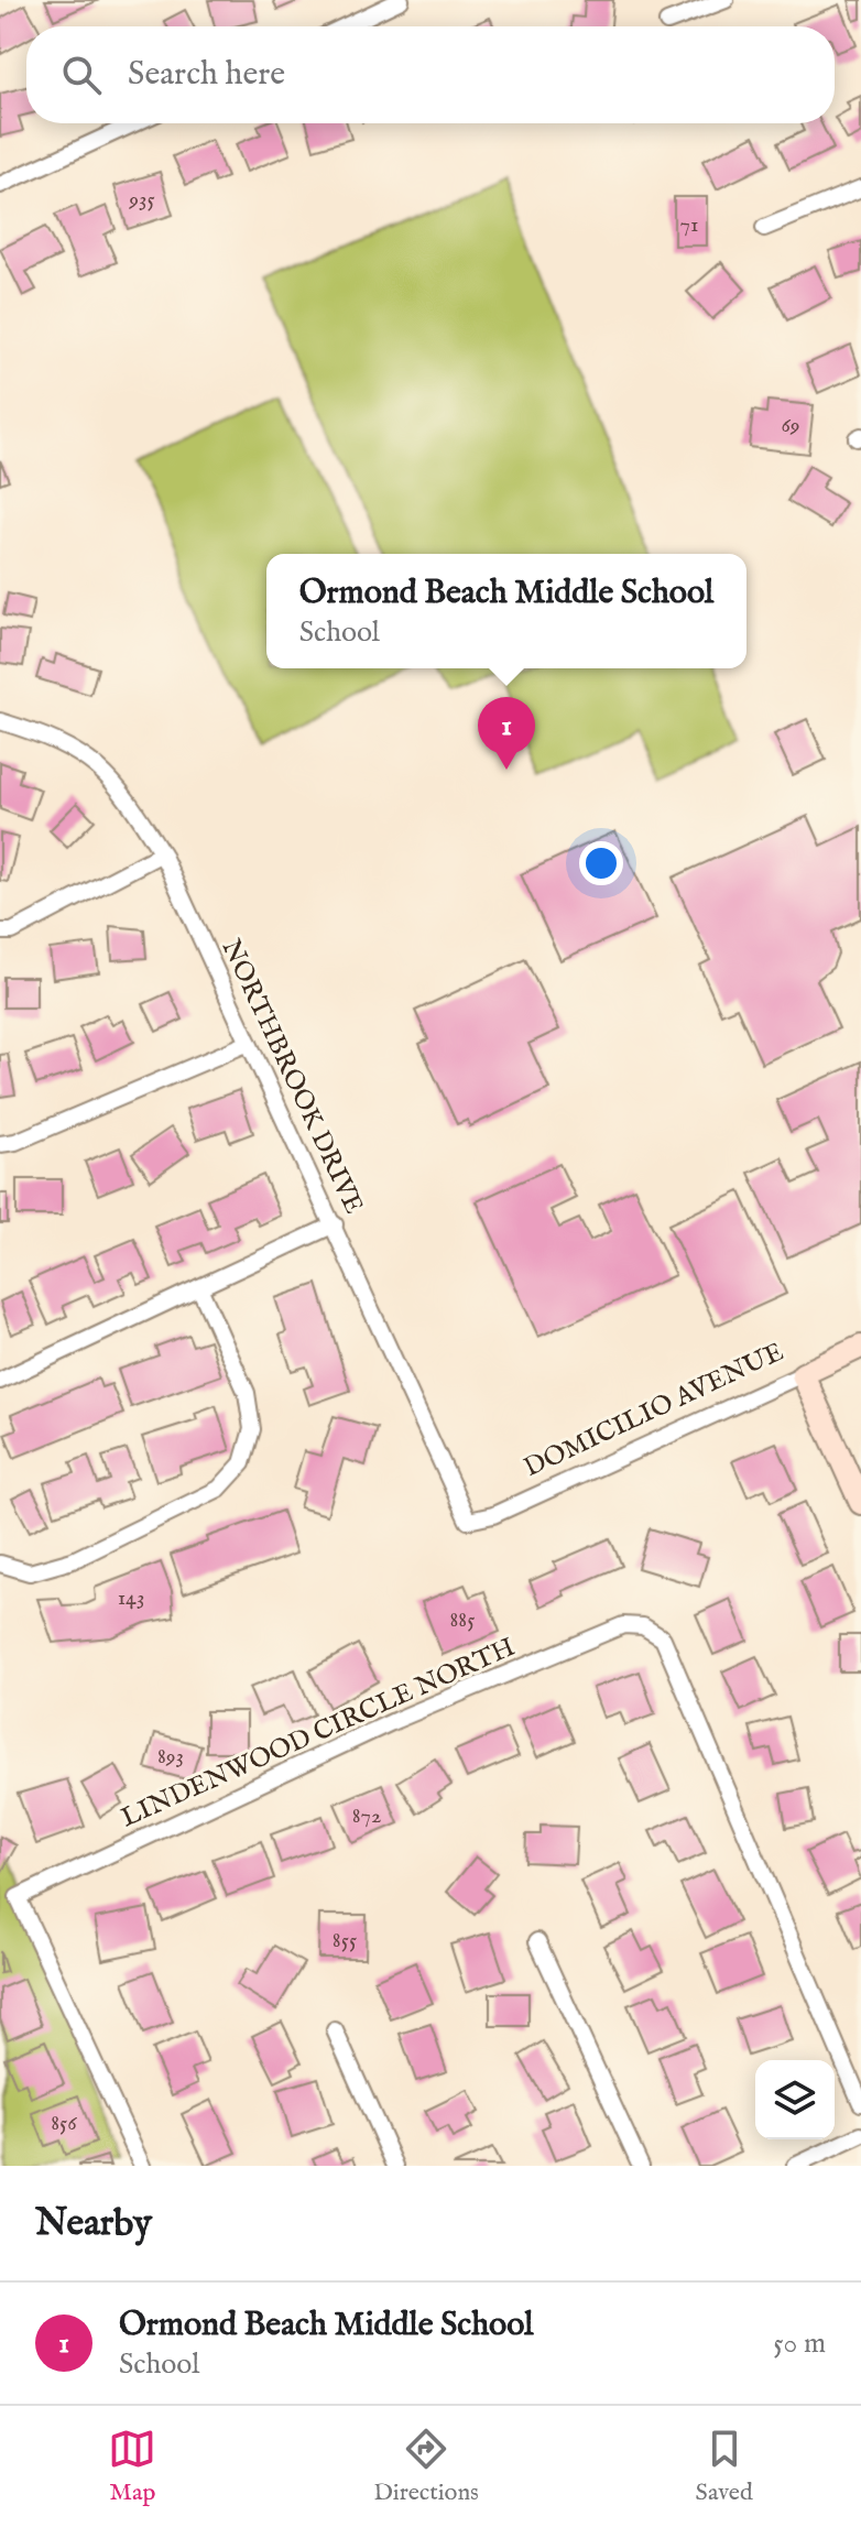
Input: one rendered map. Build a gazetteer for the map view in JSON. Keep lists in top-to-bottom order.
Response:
{
  "streets": {
    "street": ["NORTHBROOK DRIVE", "DOMICILIO AVENUE", "LINDENWOOD CIRCLE NORTH"]
  },
  "crossings": [
    ["NORTHBROOK DRIVE", "DOMICILIO AVENUE"]
  ],
  "house_numbers": [
    "935",
    "71",
    "69",
    "143",
    "885",
    "893",
    "872",
    "855",
    "856"
  ],
  "page": {
    "search": "Search here",
    "popup": ["Ormond Beach Middle School", "School"],
    "pins": "1",
    "heading": "Nearby",
    "list": [
      {
        "mark": "1",
        "name": "Ormond Beach Middle School",
        "note": "School",
        "value": "50 m"
      }
    ],
    "nav": ["Map", "Directions", "Saved"]
  }
}
